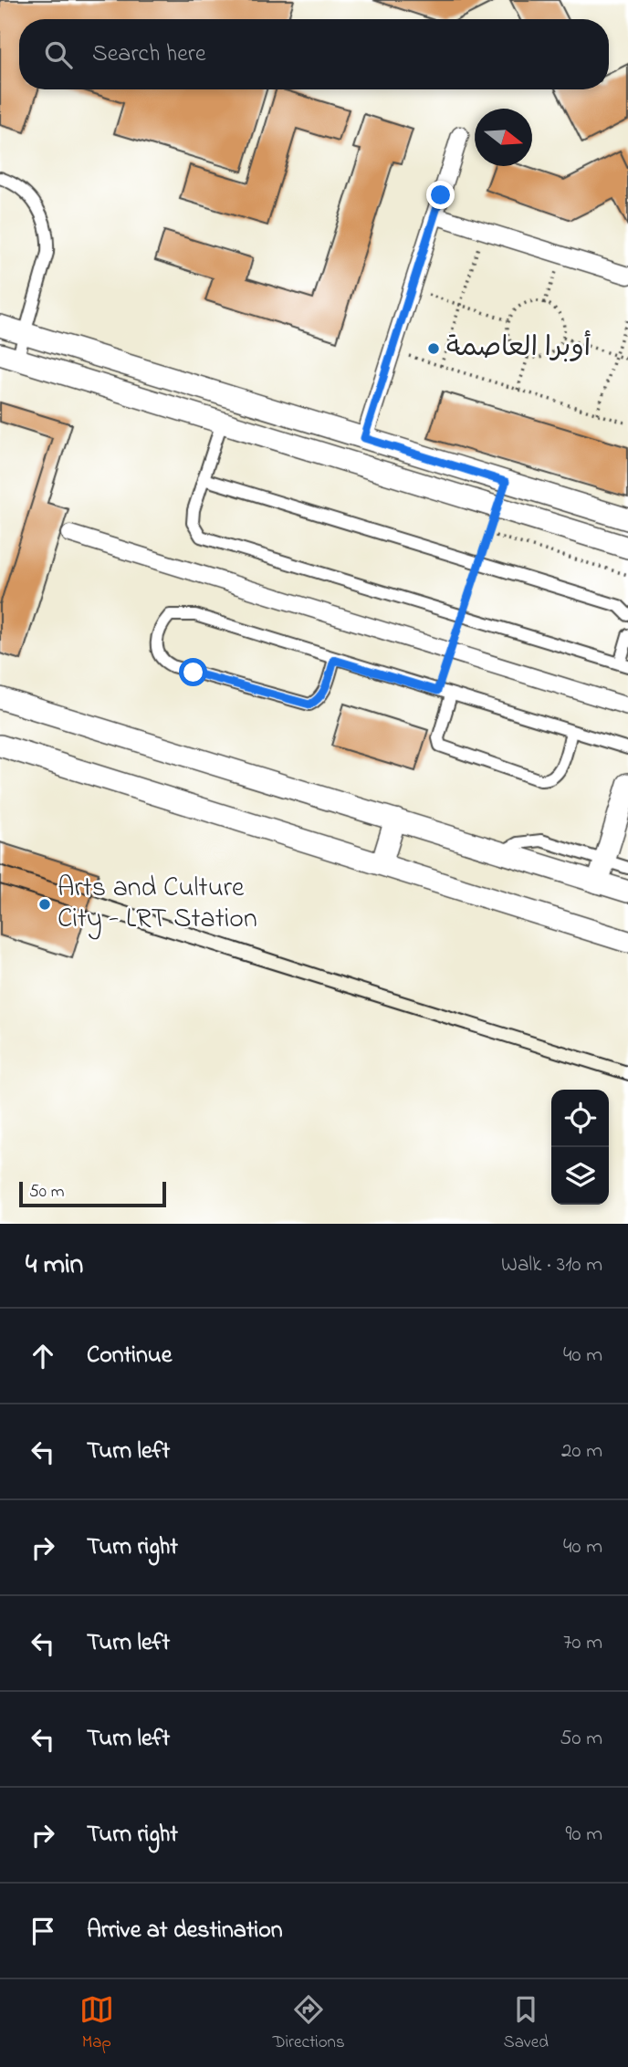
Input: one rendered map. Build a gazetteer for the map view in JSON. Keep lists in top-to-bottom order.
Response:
{
  "places": ["أوبرا العاصمة", "Arts and Culture City - LRT Station"],
  "scale_bar": "50 m",
  "north": "right",
  "page": {
    "search": "Search here",
    "scale": "50 m",
    "heading": ["4 min", "Walk · 310 m"],
    "list": [
      ["Continue", "40 m"],
      ["Turn left", "20 m"],
      ["Turn right", "40 m"],
      ["Turn left", "70 m"],
      ["Turn left", "50 m"],
      ["Turn right", "90 m"],
      "Arrive at destination"
    ],
    "nav": ["Map", "Directions", "Saved"]
  }
}
